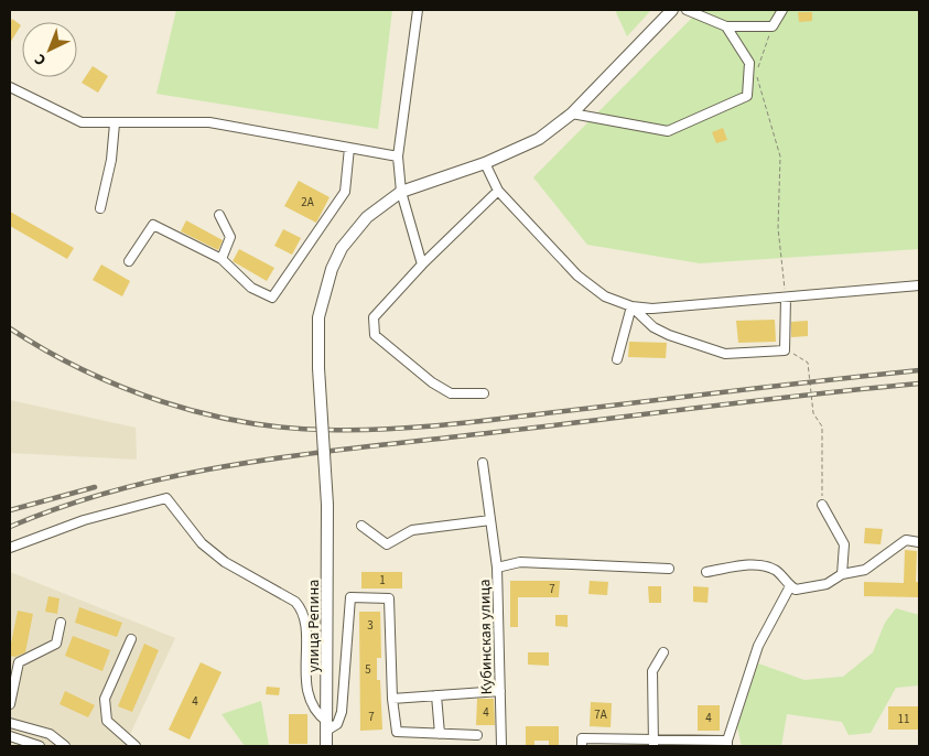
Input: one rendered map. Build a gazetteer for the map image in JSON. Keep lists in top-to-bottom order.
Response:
{
  "streets": {
    "main road": ["улица Репина"],
    "street": ["Кубинская улица"]
  },
  "house_numbers": [
    "2А",
    "1",
    "7",
    "3",
    "5",
    "4",
    "4",
    "7А",
    "7",
    "4",
    "11"
  ],
  "north": "bottom left"
}
